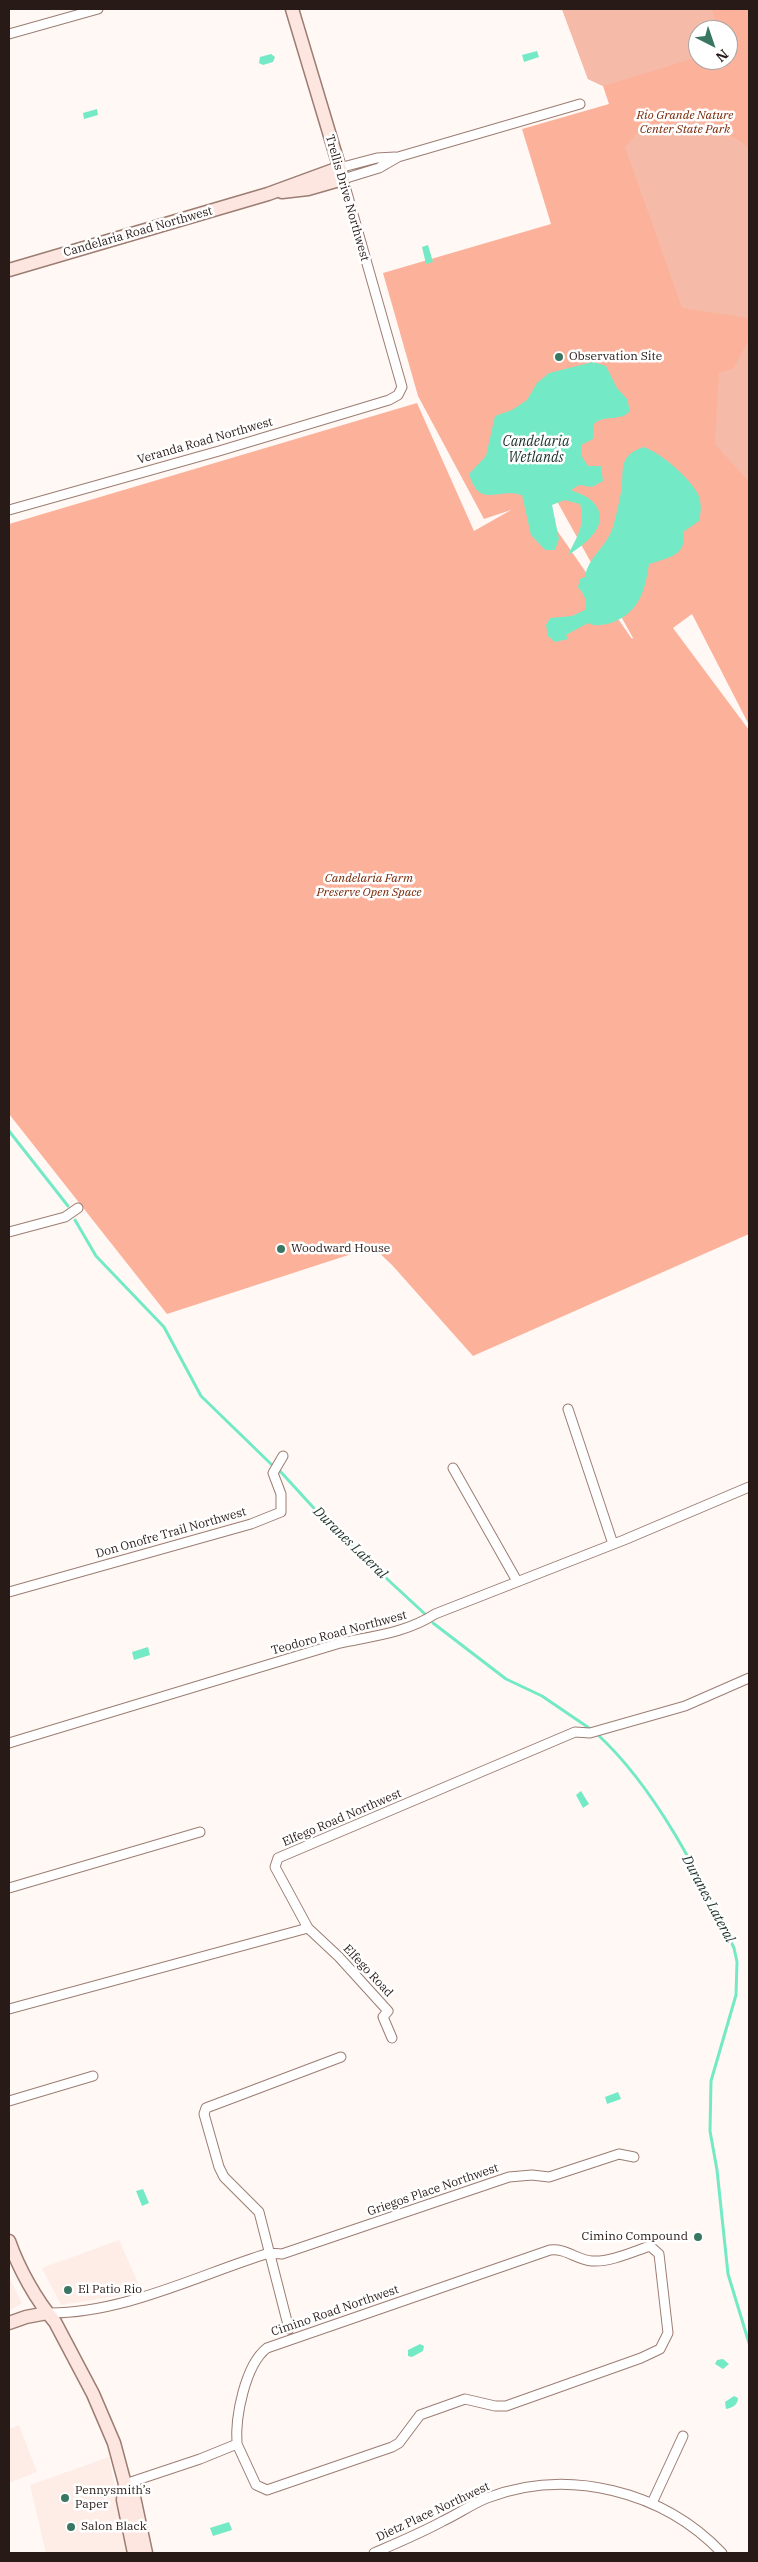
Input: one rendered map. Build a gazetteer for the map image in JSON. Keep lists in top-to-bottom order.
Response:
{
  "streets": {
    "street": [
      "Trellis Drive Northwest",
      "Candelaria Road Northwest",
      "Veranda Road Northwest",
      "Don Onofre Trail Northwest",
      "Teodoro Road Northwest",
      "Elfego Road Northwest",
      "Elfego Road",
      "Griegos Place Northwest",
      "Cimino Road Northwest",
      "Dietz Place Northwest"
    ]
  },
  "crossings": [
    ["Trellis Drive Northwest", "Candelaria Road Northwest"],
    ["Trellis Drive Northwest", "Veranda Road Northwest"],
    ["Elfego Road Northwest", "Elfego Road"]
  ],
  "water": ["Candelaria Wetlands", "Duranes Lateral"],
  "parks": ["Rio Grande Nature Center State Park", "Candelaria Farm Preserve Open Space"],
  "places": [
    "Observation Site",
    "Woodward House",
    "Cimino Compound",
    "El Patio Rio",
    "Pennysmith’s Paper",
    "Salon Black"
  ],
  "north": "bottom right"
}
